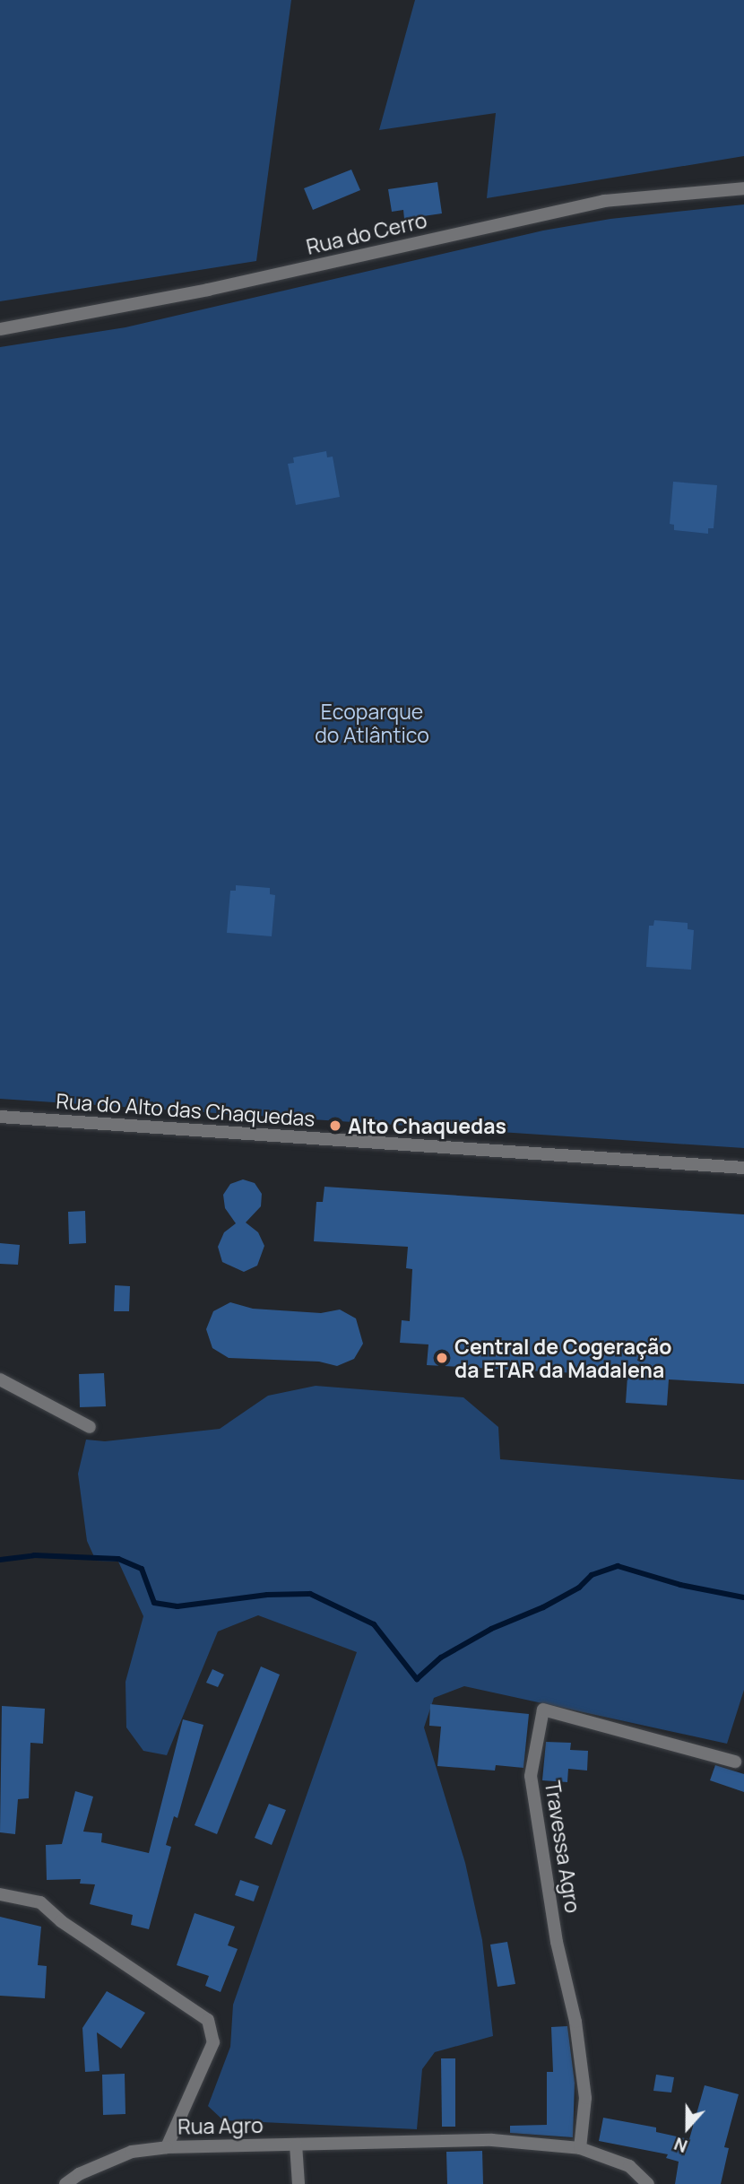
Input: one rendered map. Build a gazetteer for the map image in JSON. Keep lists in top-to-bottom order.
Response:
{
  "streets": {
    "street": [
      "Rua do Cerro",
      "Rua do Alto das Chaquedas",
      "Travessa Agro",
      "Rua Agro"
    ]
  },
  "crossings": [
    ["Travessa Agro", "Rua Agro"]
  ],
  "parks": ["Ecoparque do Atlântico"],
  "places": ["Alto Chaquedas", "Central de Cogeração da ETAR da Madalena"],
  "north": "bottom"
}
